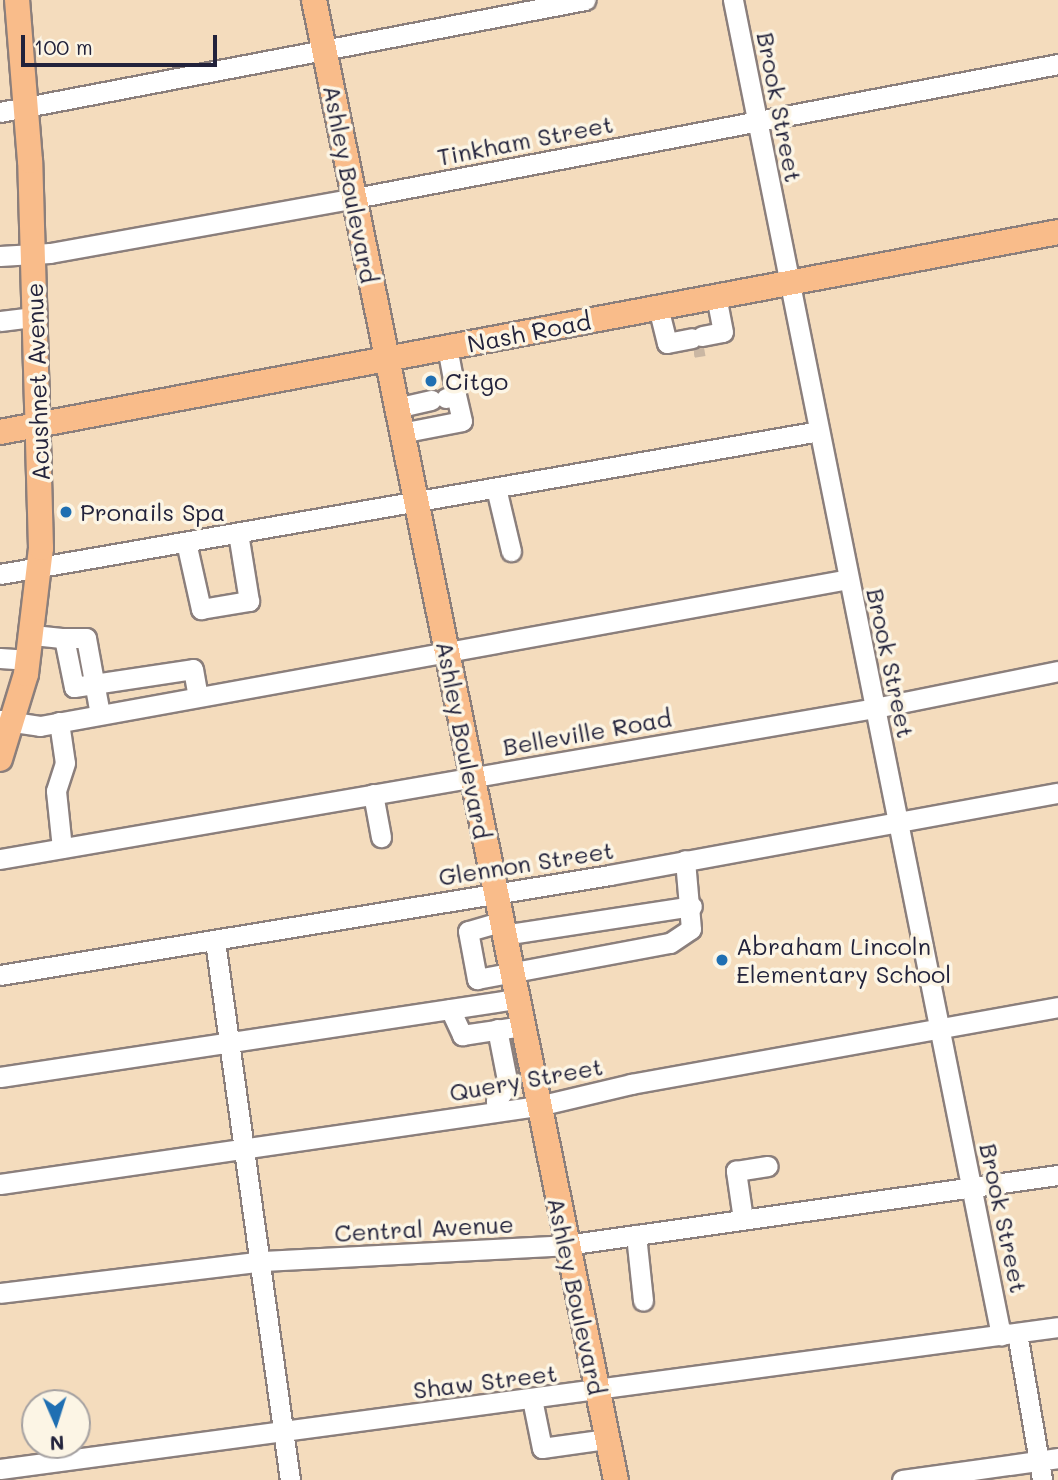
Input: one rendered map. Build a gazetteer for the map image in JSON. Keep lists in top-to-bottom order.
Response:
{
  "streets": {
    "main road": ["Ashley Boulevard", "Nash Road", "Acushnet Avenue"],
    "street": [
      "Brook Street",
      "Tinkham Street",
      "Belleville Road",
      "Glennon Street",
      "Query Street",
      "Central Avenue",
      "Shaw Street"
    ]
  },
  "crossings": [
    ["Brook Street", "Tinkham Street"],
    ["Brook Street", "Nash Road"],
    ["Brook Street", "Belleville Road"],
    ["Brook Street", "Glennon Street"],
    ["Brook Street", "Query Street"],
    ["Brook Street", "Central Avenue"],
    ["Brook Street", "Shaw Street"],
    ["Tinkham Street", "Ashley Boulevard"],
    ["Tinkham Street", "Acushnet Avenue"],
    ["Ashley Boulevard", "Nash Road"],
    ["Ashley Boulevard", "Belleville Road"],
    ["Ashley Boulevard", "Glennon Street"],
    ["Ashley Boulevard", "Query Street"],
    ["Ashley Boulevard", "Central Avenue"],
    ["Ashley Boulevard", "Shaw Street"],
    ["Nash Road", "Acushnet Avenue"]
  ],
  "places": ["Citgo", "Pronails Spa", "Abraham Lincoln Elementary School"],
  "scale_bar": "100 m",
  "north": "bottom"
}
